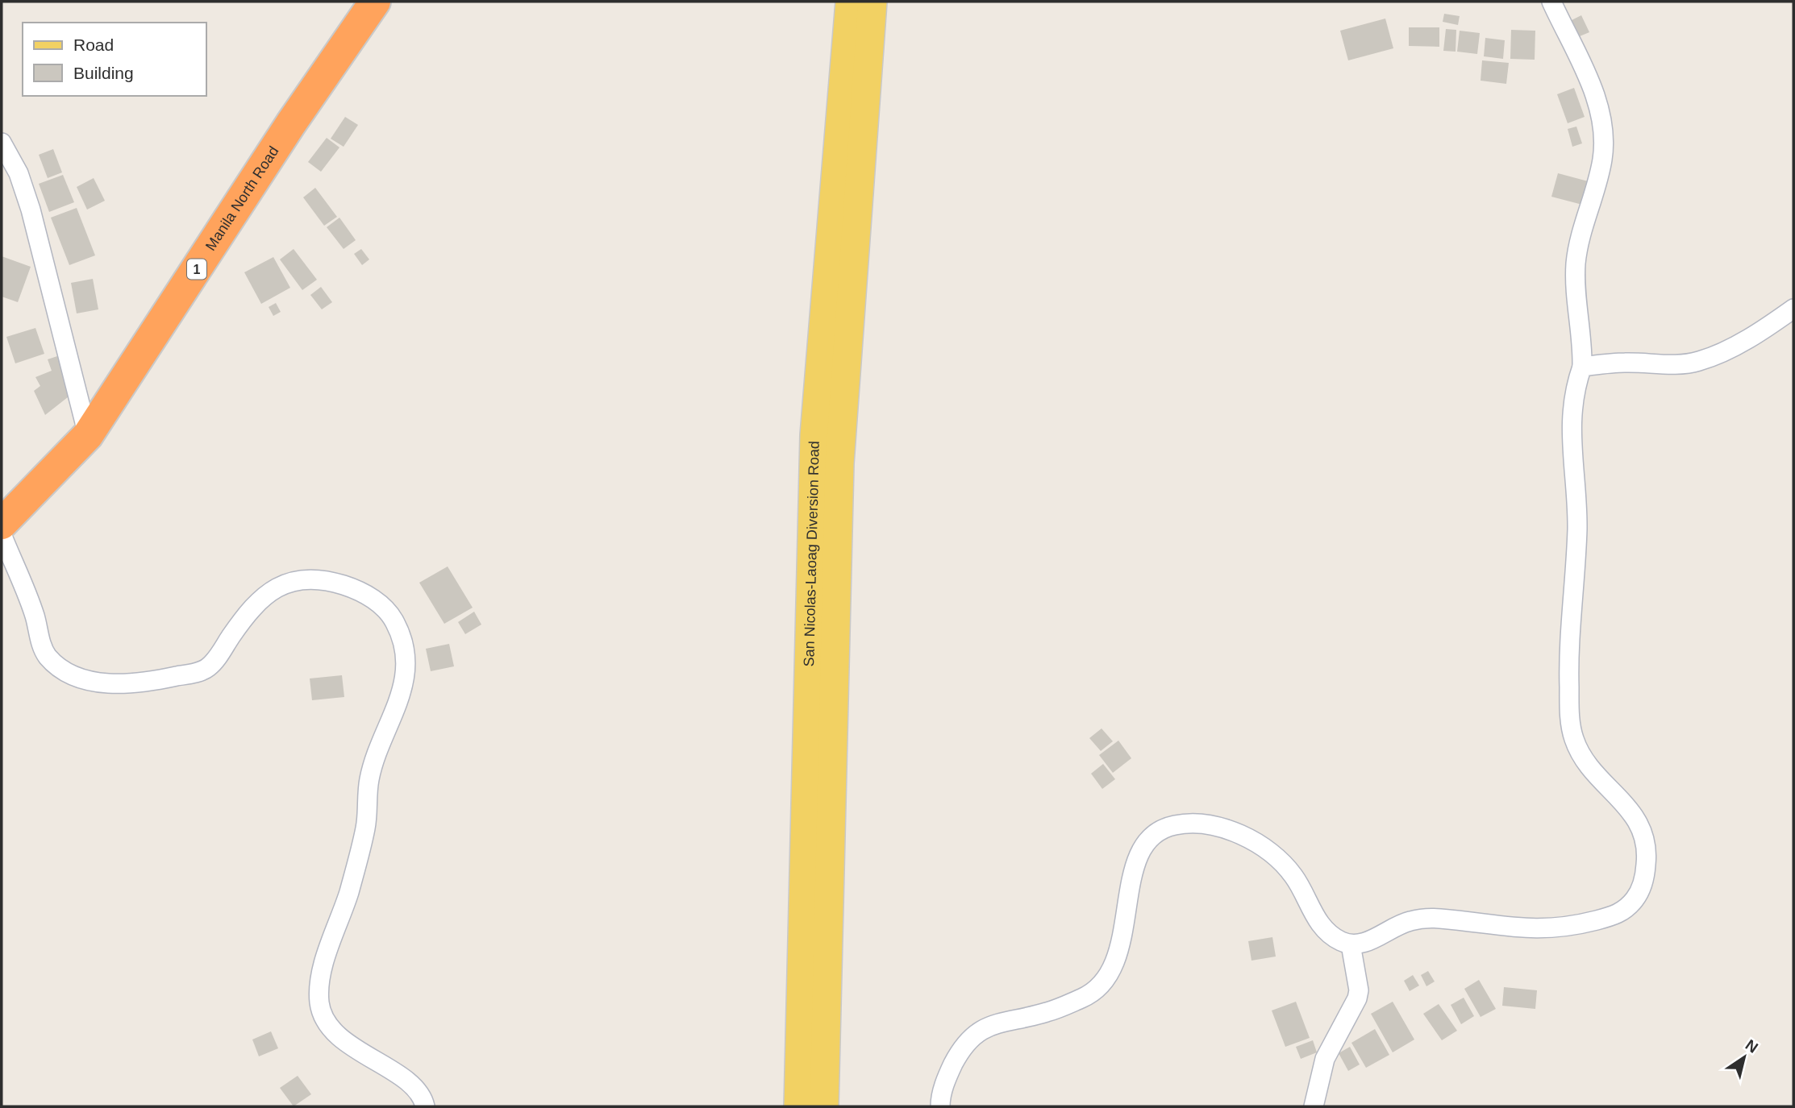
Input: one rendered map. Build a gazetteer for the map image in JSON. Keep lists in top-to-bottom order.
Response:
{
  "streets": {
    "highway": ["Manila North Road", "1"],
    "main road": ["San Nicolas-Laoag Diversion Road"]
  },
  "legend": ["Road", "Building"],
  "north": "top right"
}
